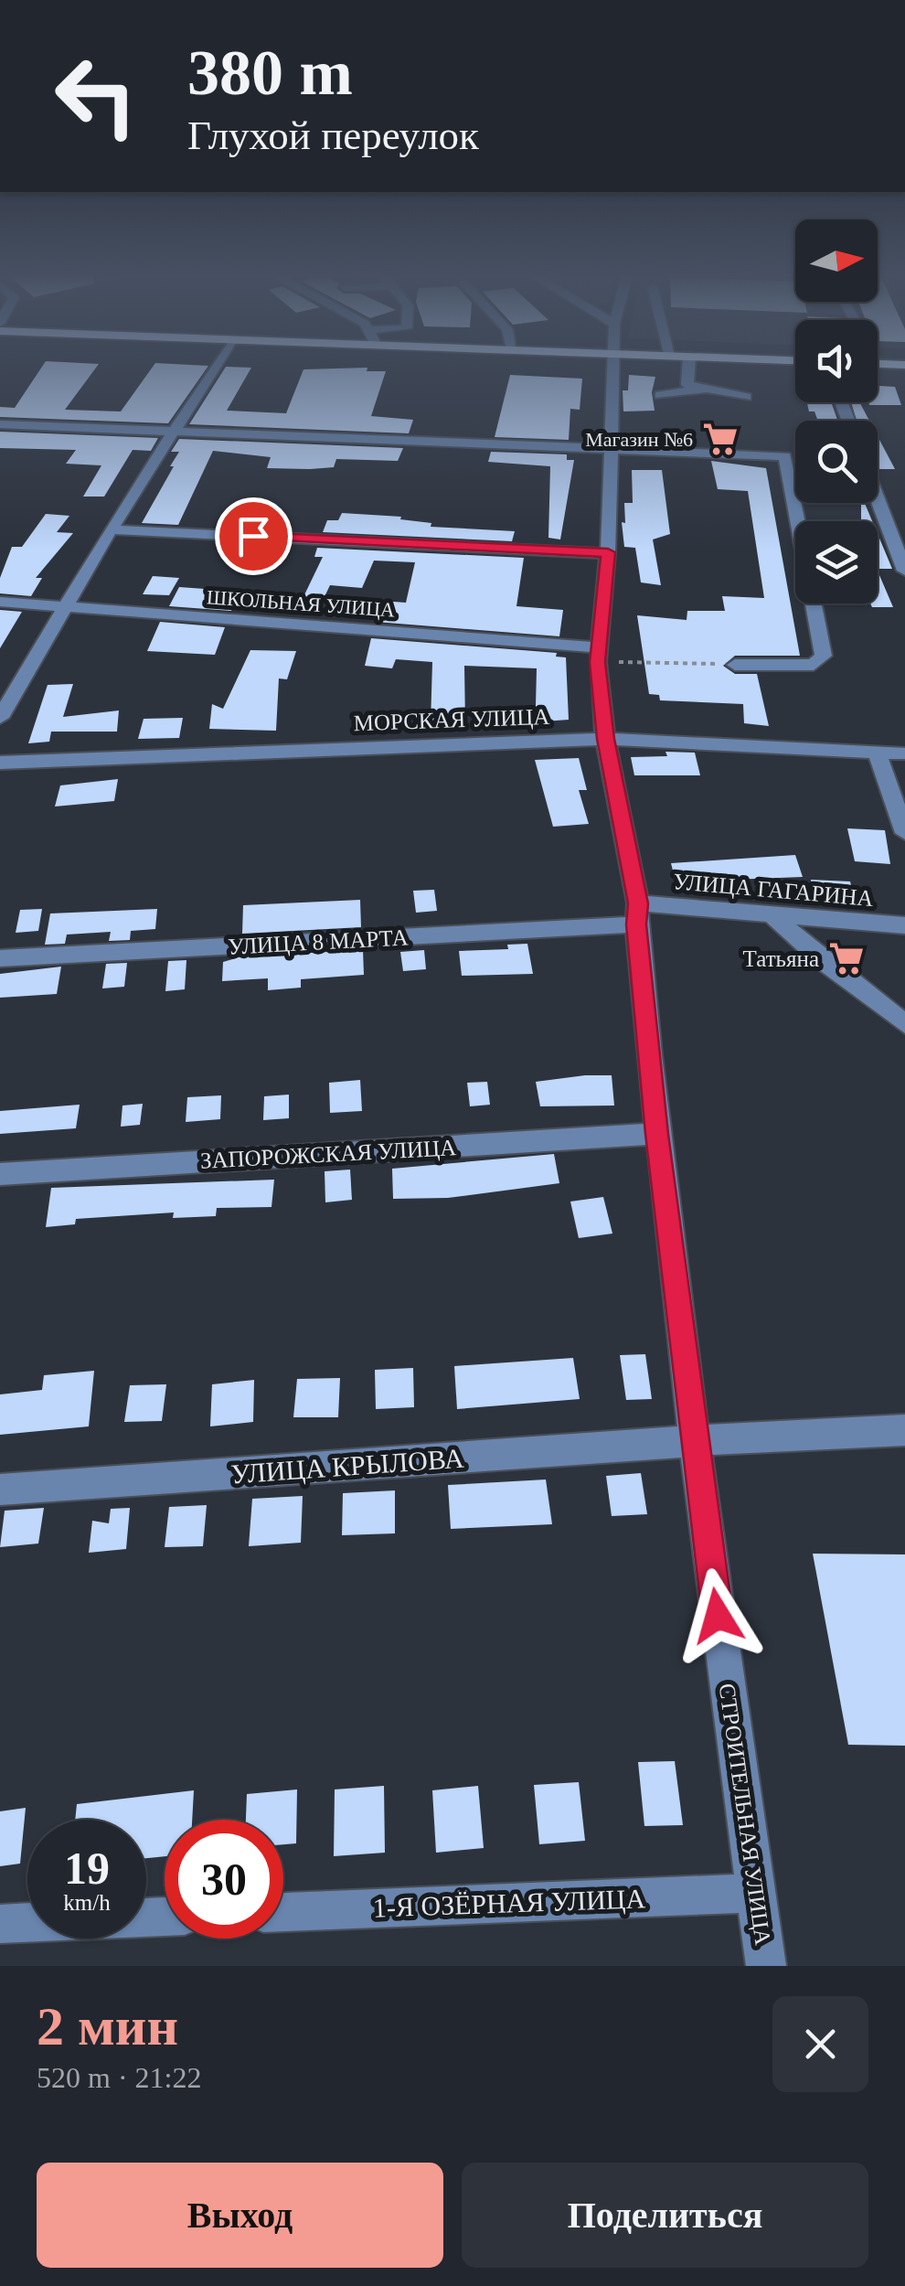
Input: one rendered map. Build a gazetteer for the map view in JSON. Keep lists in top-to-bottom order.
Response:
{
  "streets": {
    "street": [
      "ШКОЛЬНАЯ УЛИЦА",
      "МОРСКАЯ УЛИЦА",
      "УЛИЦА ГАГАРИНА",
      "УЛИЦА 8 МАРТА",
      "ЗАПОРОЖСКАЯ УЛИЦА",
      "УЛИЦА КРЫЛОВА",
      "СТРОИТЕЛЬНАЯ УЛИЦА",
      "1-Я ОЗЁРНАЯ УЛИЦА"
    ]
  },
  "crossings": [
    ["ШКОЛЬНАЯ УЛИЦА", "СТРОИТЕЛЬНАЯ УЛИЦА"],
    ["МОРСКАЯ УЛИЦА", "СТРОИТЕЛЬНАЯ УЛИЦА"],
    ["УЛИЦА ГАГАРИНА", "УЛИЦА 8 МАРТА"],
    ["УЛИЦА ГАГАРИНА", "СТРОИТЕЛЬНАЯ УЛИЦА"],
    ["УЛИЦА 8 МАРТА", "СТРОИТЕЛЬНАЯ УЛИЦА"],
    ["ЗАПОРОЖСКАЯ УЛИЦА", "СТРОИТЕЛЬНАЯ УЛИЦА"],
    ["УЛИЦА КРЫЛОВА", "СТРОИТЕЛЬНАЯ УЛИЦА"],
    ["СТРОИТЕЛЬНАЯ УЛИЦА", "1-Я ОЗЁРНАЯ УЛИЦА"]
  ],
  "places": {
    "supermarket": ["Магазин №6", "Татьяна"]
  },
  "north": "right",
  "page": {
    "turn": ["380 m", "Глухой переулок"],
    "speed": "19 km/h",
    "limit": "30",
    "heading": ["2 мин", "520 m · 21:22"],
    "buttons": ["Выход", "Поделиться"]
  }
}
